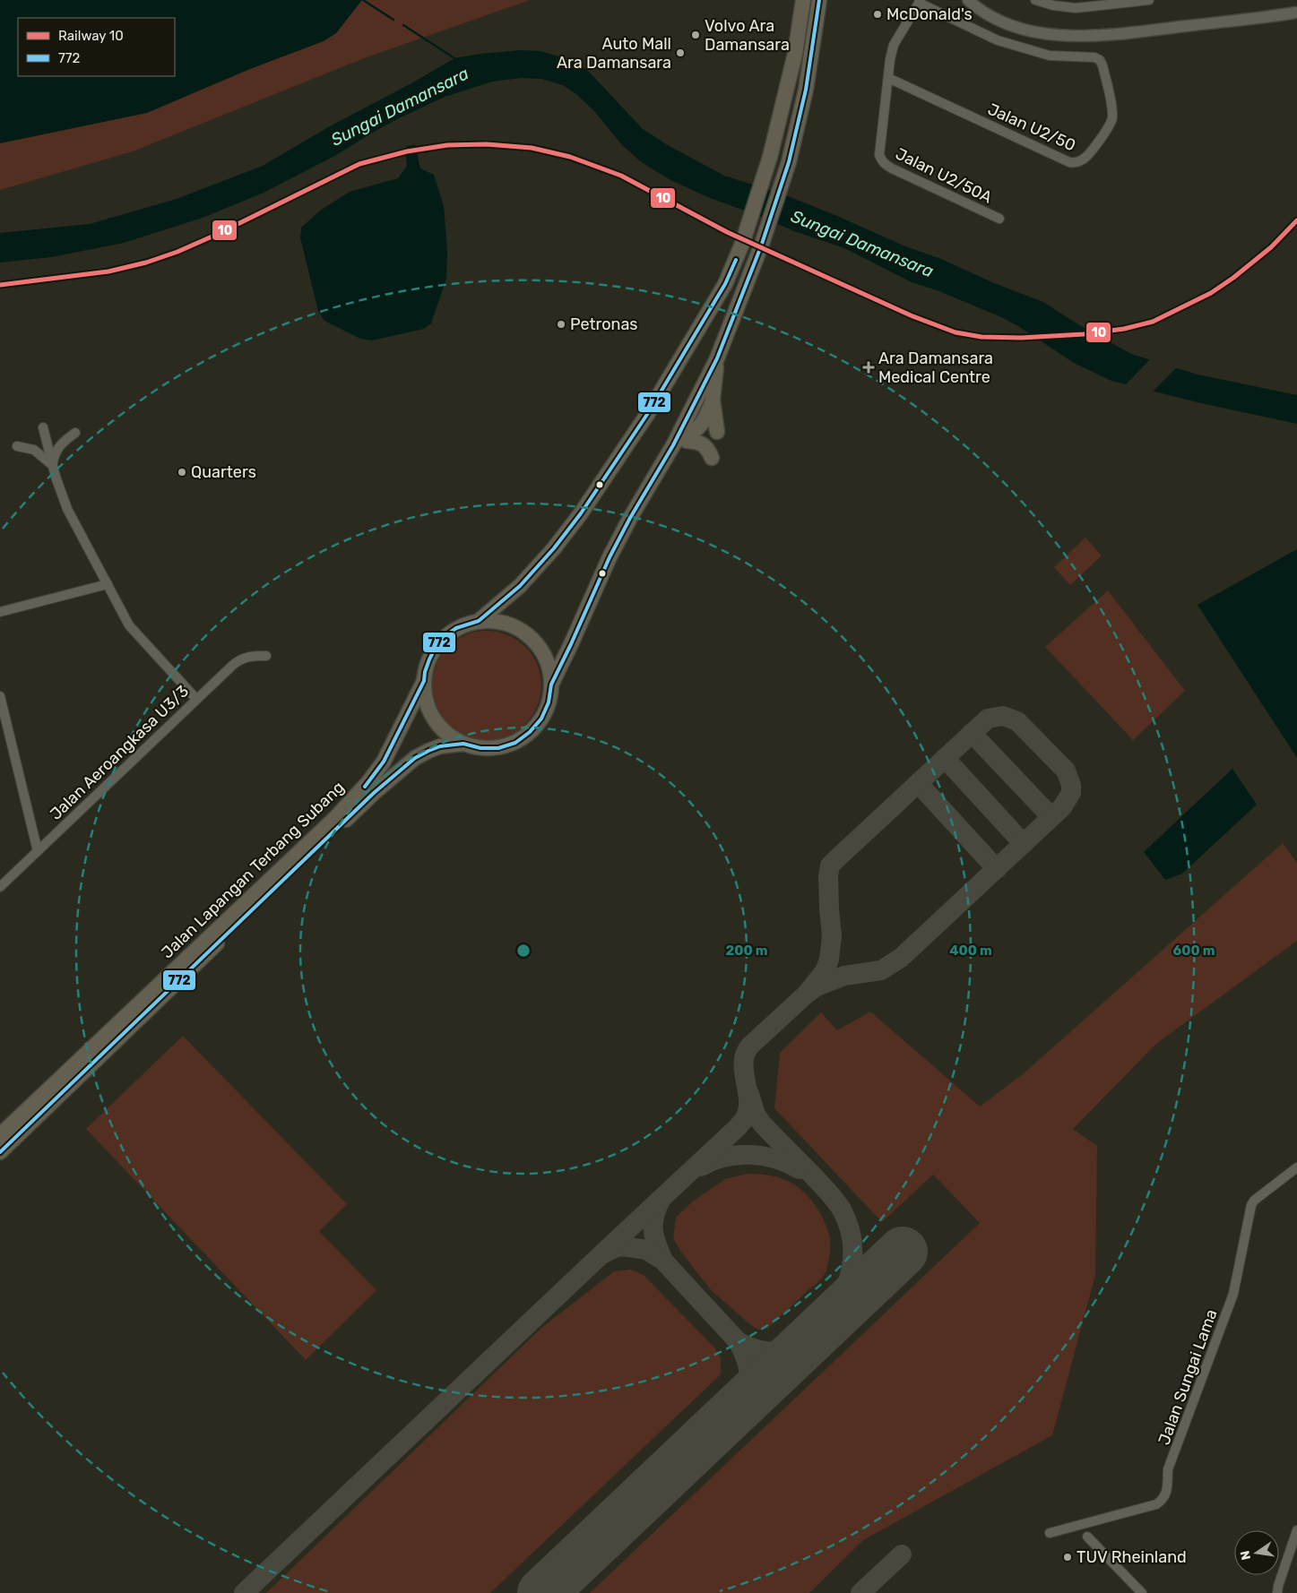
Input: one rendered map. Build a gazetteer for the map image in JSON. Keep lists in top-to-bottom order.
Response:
{
  "streets": {
    "main road": ["Jalan Lapangan Terbang Subang"],
    "street": [
      "Jalan U2/50",
      "Jalan U2/50A",
      "Jalan Aeroangkasa U3/3",
      "Jalan Sungai Lama"
    ]
  },
  "crossings": [
    ["Jalan U2/50", "Jalan U2/50A"]
  ],
  "water": ["Sungai Damansara"],
  "places": {
    "other": [
      "McDonald's",
      "Volvo Ara Damansara",
      "Auto Mall Ara Damansara",
      "Petronas",
      "Quarters",
      "TUV Rheinland"
    ],
    "health": ["Ara Damansara Medical Centre"]
  },
  "lines": ["transit line 772", "rail line 10"],
  "legend": ["Railway 10", "772"],
  "north": "left",
  "rings": ["200 m", "400 m", "600 m"]
}
